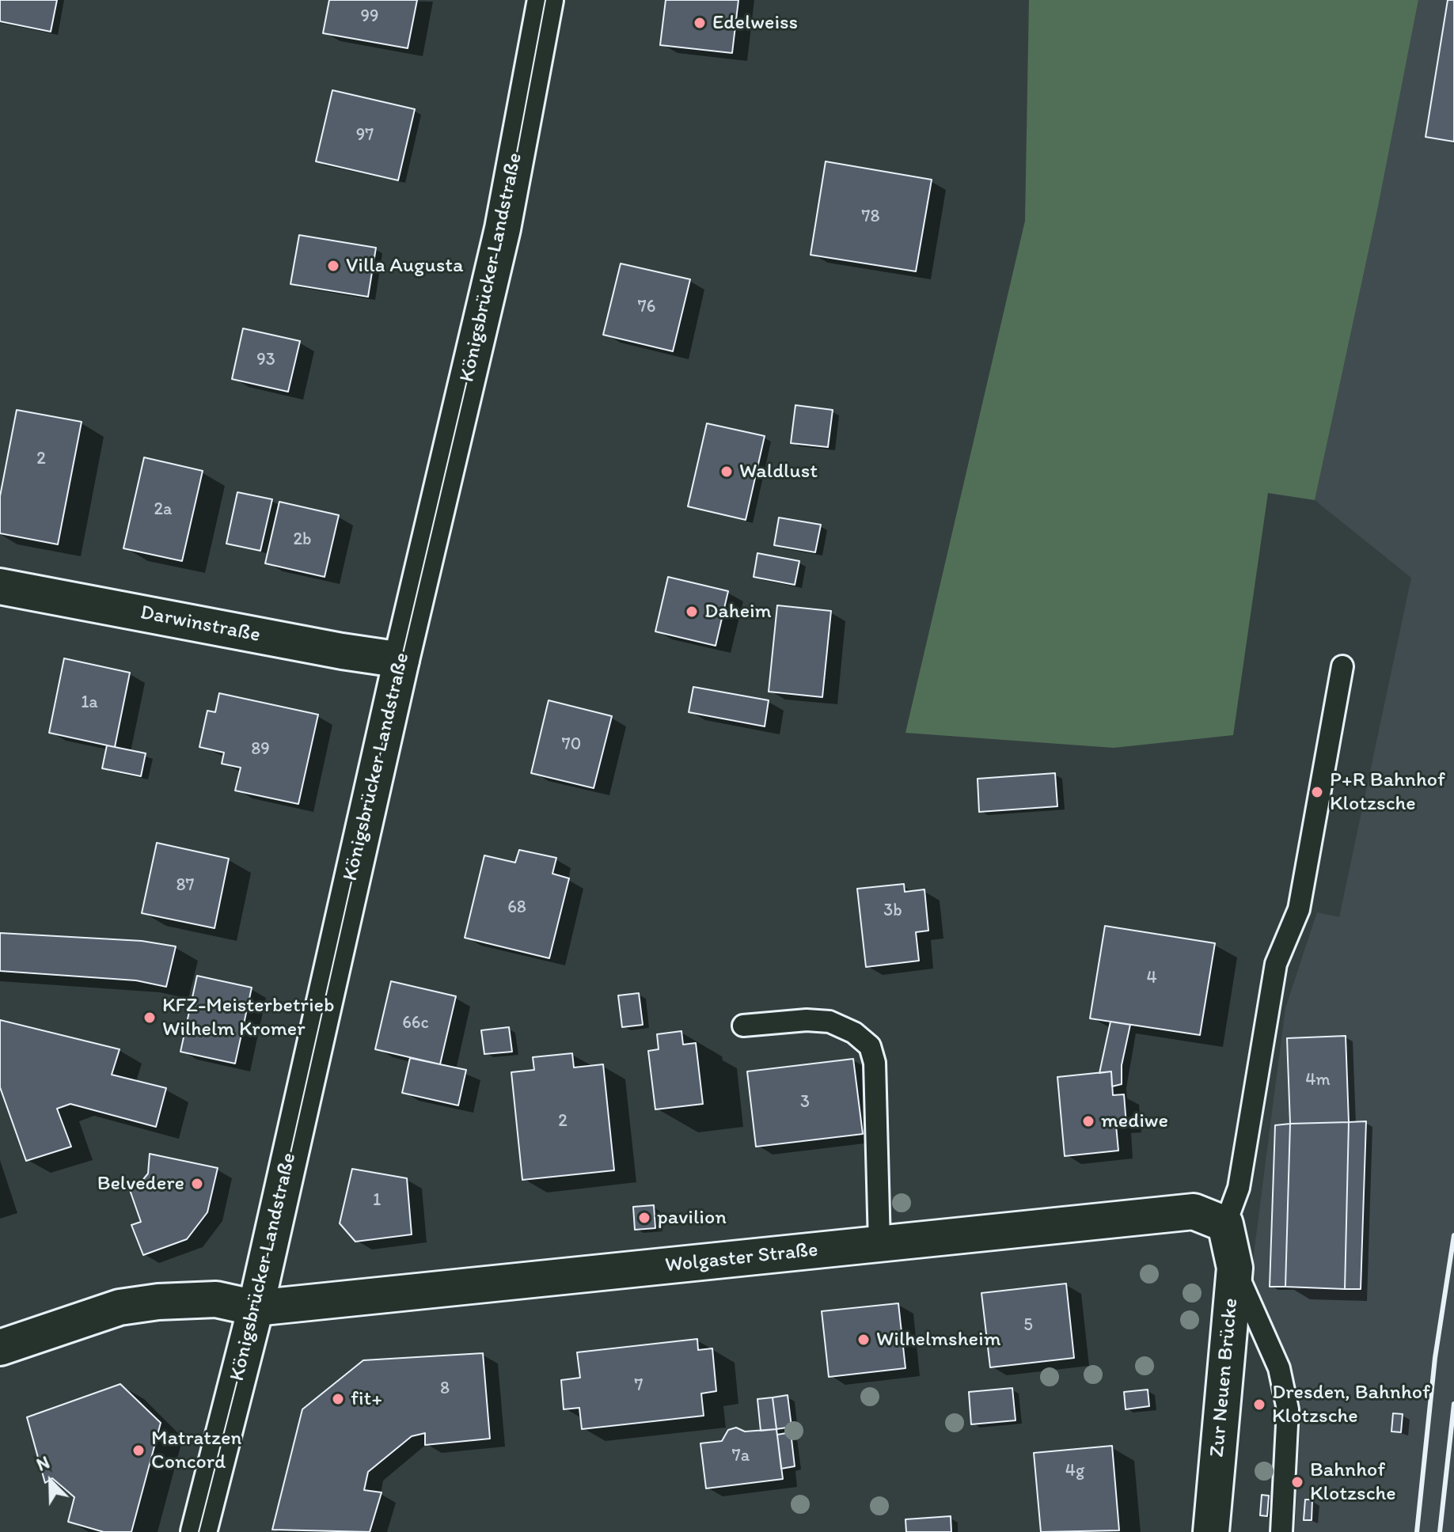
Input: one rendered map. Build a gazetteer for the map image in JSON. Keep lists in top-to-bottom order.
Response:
{
  "streets": {
    "street": [
      "Königsbrücker Landstraße",
      "Darwinstraße",
      "Wolgaster Straße",
      "Zur Neuen Brücke"
    ]
  },
  "crossings": [
    ["Königsbrücker Landstraße", "Darwinstraße"],
    ["Königsbrücker Landstraße", "Wolgaster Straße"],
    ["Wolgaster Straße", "Zur Neuen Brücke"]
  ],
  "places": [
    "Edelweiss",
    "Villa Augusta",
    "Waldlust",
    "Daheim",
    "P+R Bahnhof Klotzsche",
    "KFZ-Meisterbetrieb Wilhelm Kromer",
    "mediwe",
    "Belvedere",
    "pavilion",
    "Wilhelmsheim",
    "fit+",
    "Dresden, Bahnhof Klotzsche",
    "Matratzen Concord",
    "Bahnhof Klotzsche"
  ],
  "house_numbers": [
    "99",
    "97",
    "78",
    "76",
    "93",
    "2",
    "2a",
    "2b",
    "1a",
    "70",
    "89",
    "87",
    "68",
    "3b",
    "4",
    "66c",
    "4m",
    "3",
    "2",
    "1",
    "5",
    "7",
    "8",
    "7a",
    "4g"
  ],
  "north": "top left"
}
